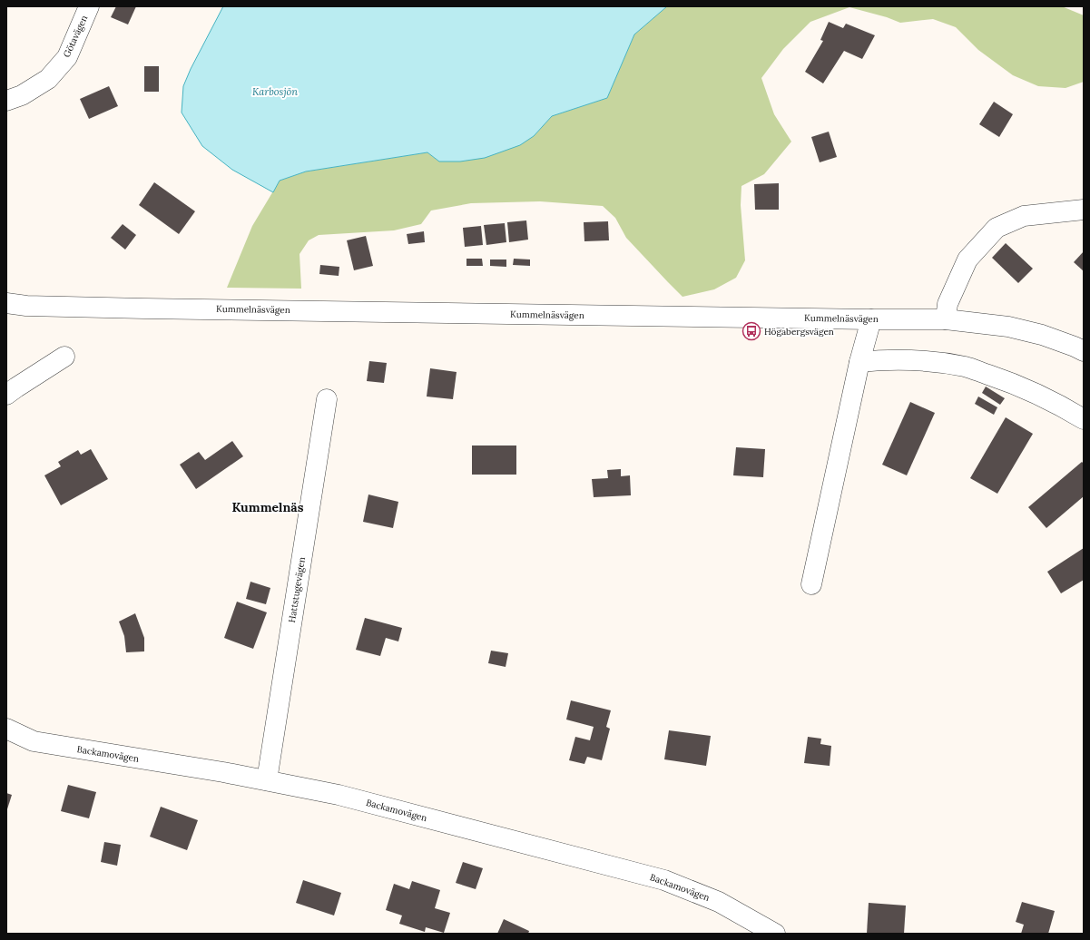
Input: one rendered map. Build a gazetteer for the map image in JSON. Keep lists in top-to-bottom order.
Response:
{
  "streets": {
    "street": [
      "Götavägen",
      "Kummelnäsvägen",
      "Hattstugevägen",
      "Backamovägen"
    ]
  },
  "crossings": [
    ["Hattstugevägen", "Backamovägen"]
  ],
  "districts": ["Kummelnäs"],
  "water": ["Karbosjön"],
  "places": {
    "bus stop": ["Högabergsvägen"]
  }
}
